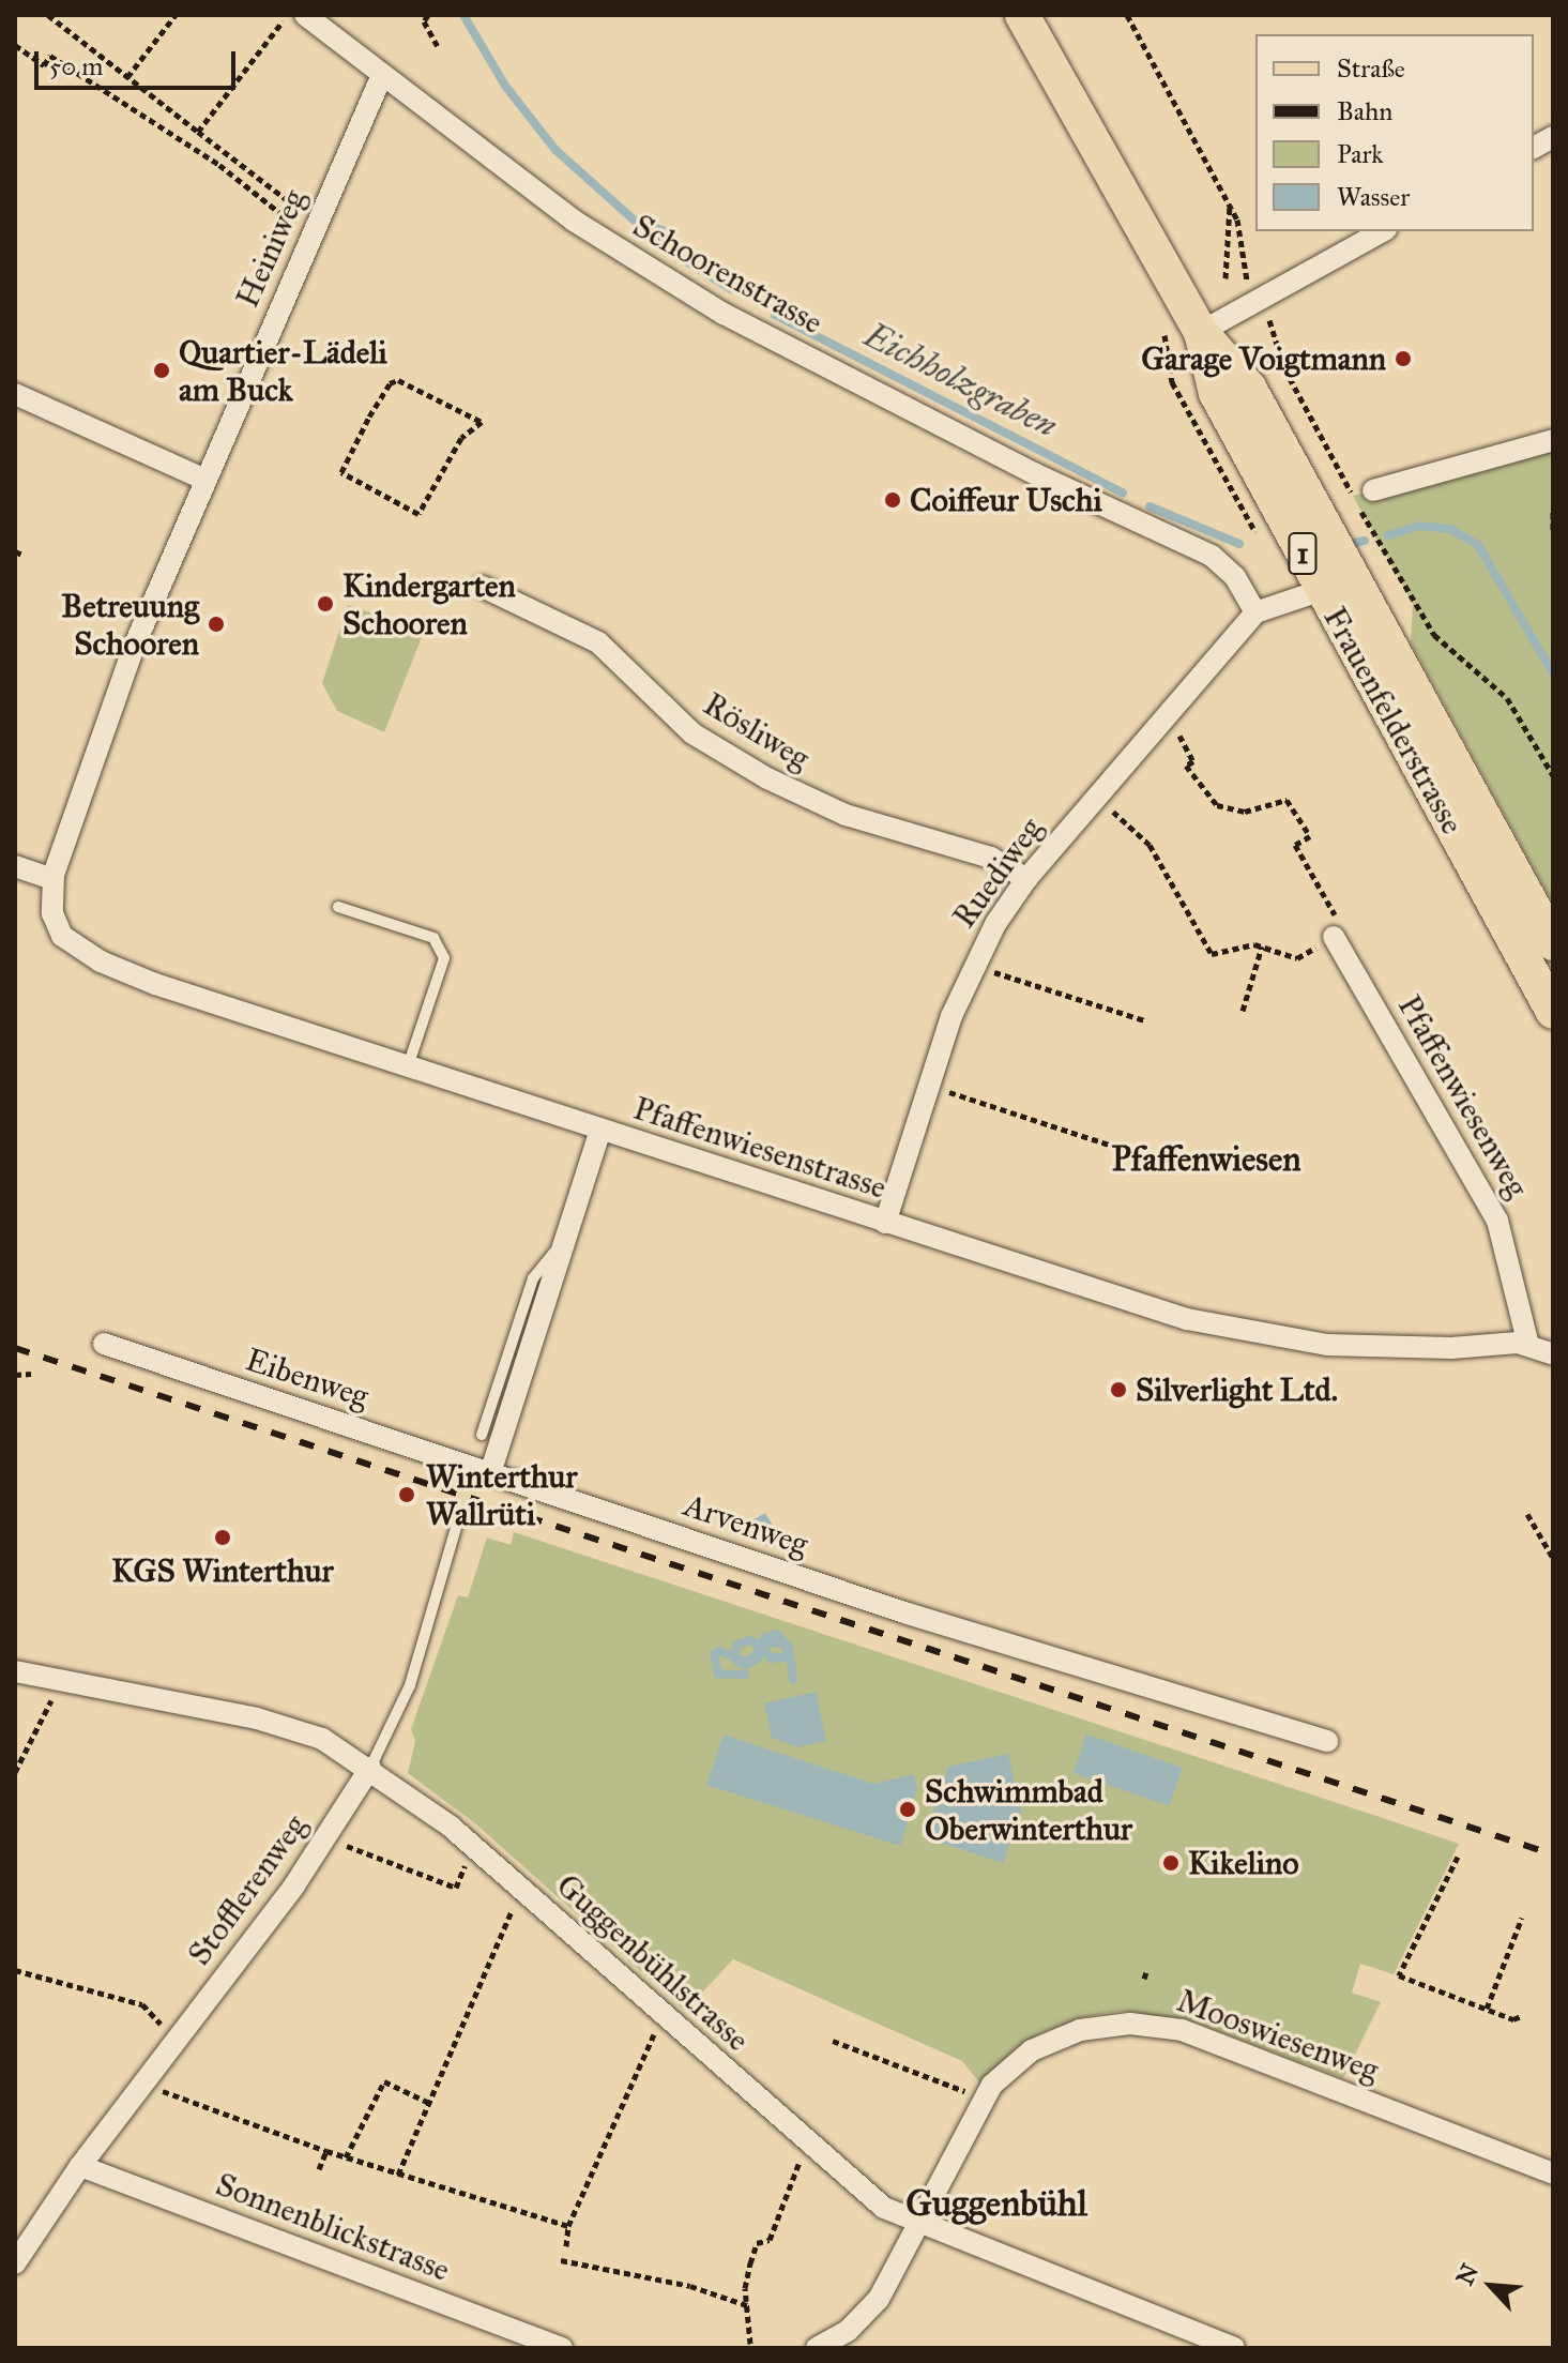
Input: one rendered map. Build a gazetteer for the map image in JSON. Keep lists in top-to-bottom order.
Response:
{
  "streets": {
    "main road": ["1", "Frauenfelderstrasse"],
    "street": [
      "Heiniweg",
      "Schoorenstrasse",
      "Rösliweg",
      "Ruediweg",
      "Pfaffenwiesenweg",
      "Pfaffenwiesenstrasse",
      "Eibenweg",
      "Arvenweg",
      "Stofflerenweg",
      "Guggenbühlstrasse",
      "Mooswiesenweg",
      "Sonnenblickstrasse"
    ]
  },
  "crossings": [
    ["Heiniweg", "Schoorenstrasse"],
    ["Heiniweg", "Pfaffenwiesenstrasse"],
    ["Schoorenstrasse", "Ruediweg"],
    ["Rösliweg", "Ruediweg"],
    ["Ruediweg", "Pfaffenwiesenstrasse"],
    ["Pfaffenwiesenweg", "Pfaffenwiesenstrasse"],
    ["Eibenweg", "Arvenweg"],
    ["Stofflerenweg", "Guggenbühlstrasse"],
    ["Stofflerenweg", "Sonnenblickstrasse"],
    ["Guggenbühlstrasse", "Mooswiesenweg"]
  ],
  "districts": ["Pfaffenwiesen", "Guggenbühl"],
  "water": ["Eichholzgraben"],
  "places": [
    "Garage Voigtmann",
    "Quartier-Lädeli am Buck",
    "Coiffeur Uschi",
    "Kindergarten Schooren",
    "Betreuung Schooren",
    "Silverlight Ltd.",
    "Winterthur Wallrüti",
    "KGS Winterthur",
    "Schwimmbad Oberwinterthur",
    "Kikelino"
  ],
  "legend": [
    "Straße",
    "Bahn",
    "Park",
    "Wasser"
  ],
  "scale_bar": "50 m",
  "north": "top left"
}
